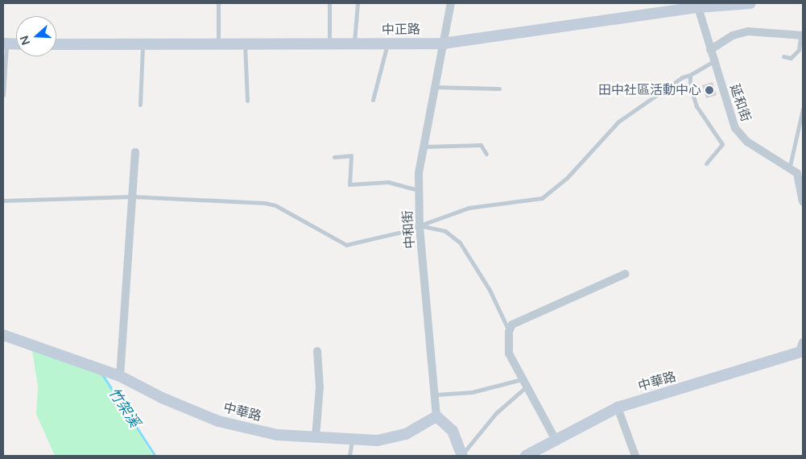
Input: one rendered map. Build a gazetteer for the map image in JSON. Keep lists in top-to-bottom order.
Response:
{
  "streets": {
    "street": [
      "中正路",
      "延和街",
      "中和街",
      "中華路"
    ]
  },
  "crossings": [
    ["中正路", "延和街"],
    ["中正路", "中和街"],
    ["中和街", "中華路"]
  ],
  "water": ["竹架溪"],
  "places": ["田中社區活動中心"],
  "north": "left"
}
